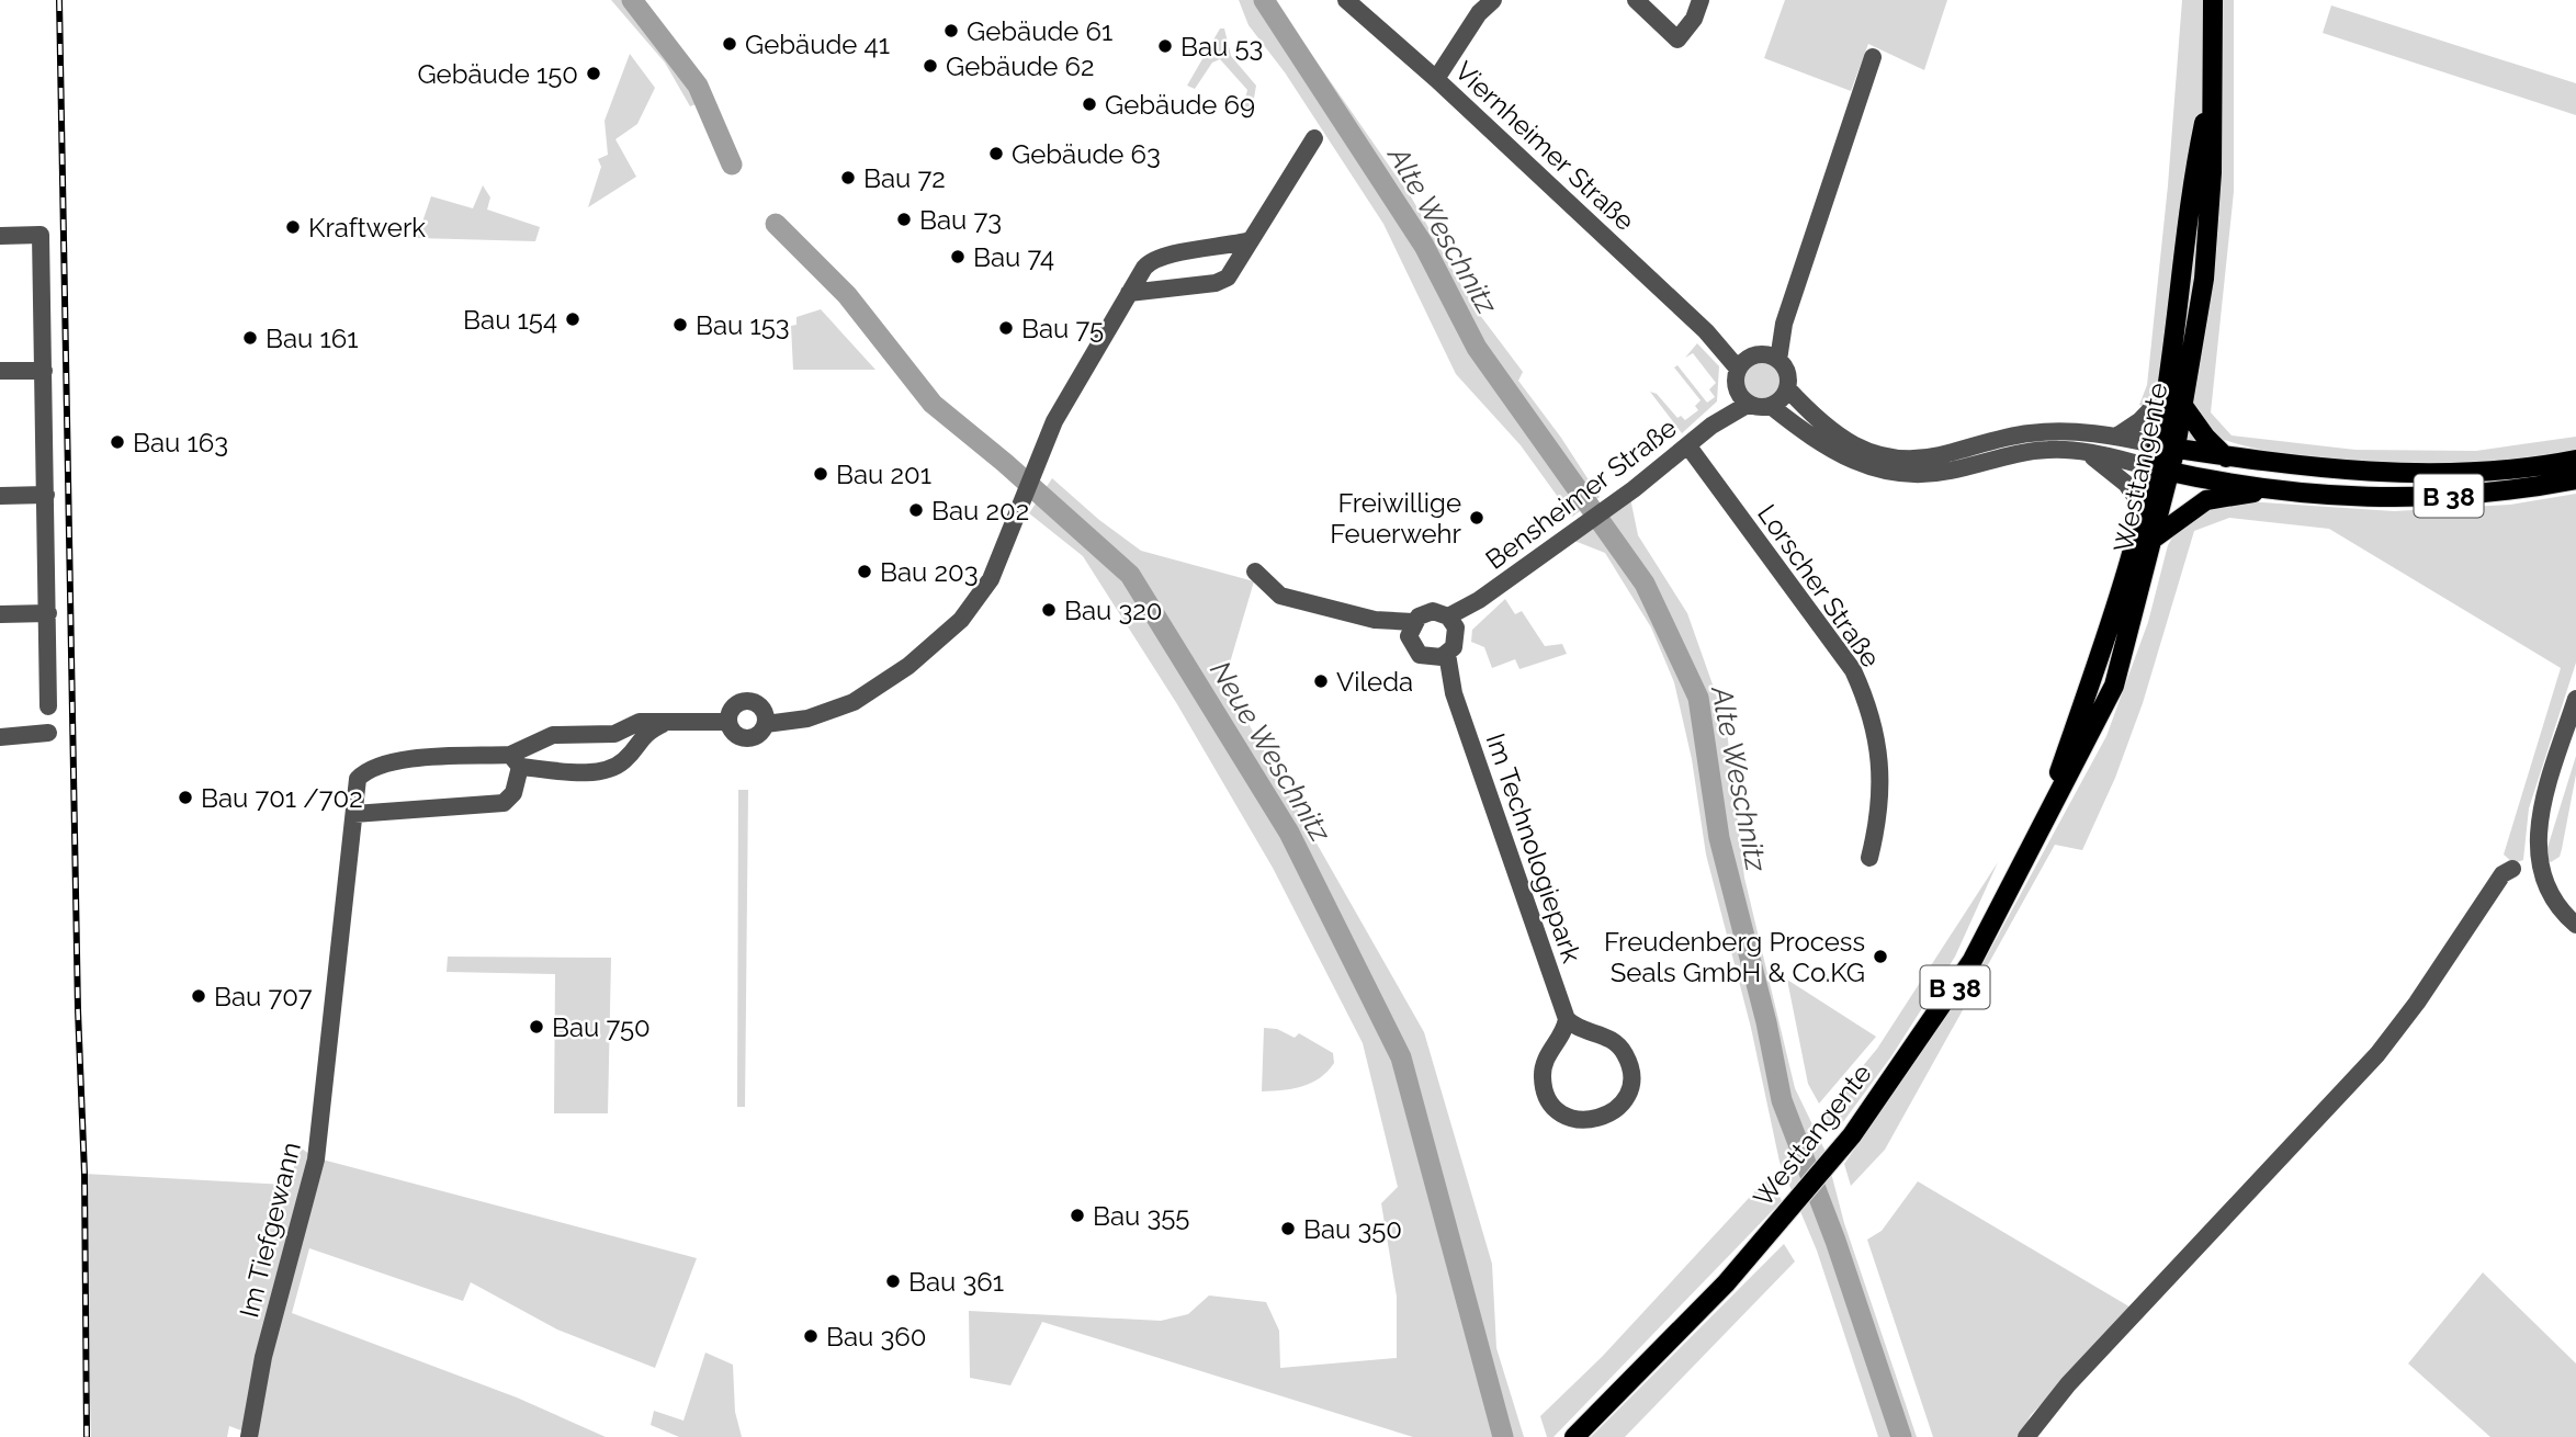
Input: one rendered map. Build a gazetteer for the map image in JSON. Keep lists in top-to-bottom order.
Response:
{
  "streets": {
    "main road": ["Westtangente", "B 38"],
    "street": [
      "Viernheimer Straße",
      "Bensheimer Straße",
      "Lorscher Straße",
      "Im Technologiepark",
      "Im Tiefgewann"
    ]
  },
  "crossings": [
    ["Westtangente", "B 38"],
    ["Bensheimer Straße", "Lorscher Straße"],
    ["Bensheimer Straße", "Im Technologiepark"]
  ],
  "water": ["Alte Weschnitz", "Neue Weschnitz"],
  "places": [
    "Gebäude 61",
    "Gebäude 41",
    "Bau 53",
    "Gebäude 62",
    "Gebäude 150",
    "Gebäude 69",
    "Gebäude 63",
    "Bau 72",
    "Bau 73",
    "Kraftwerk",
    "Bau 74",
    "Bau 154",
    "Bau 153",
    "Bau 75",
    "Bau 161",
    "Bau 163",
    "Bau 201",
    "Bau 202",
    "Freiwillige Feuerwehr",
    "Bau 203",
    "Bau 320",
    "Vileda",
    "Bau 701 /702",
    "Freudenberg Process Seals GmbH & Co.KG",
    "Bau 707",
    "Bau 750",
    "Bau 355",
    "Bau 350",
    "Bau 361",
    "Bau 360"
  ]
}
